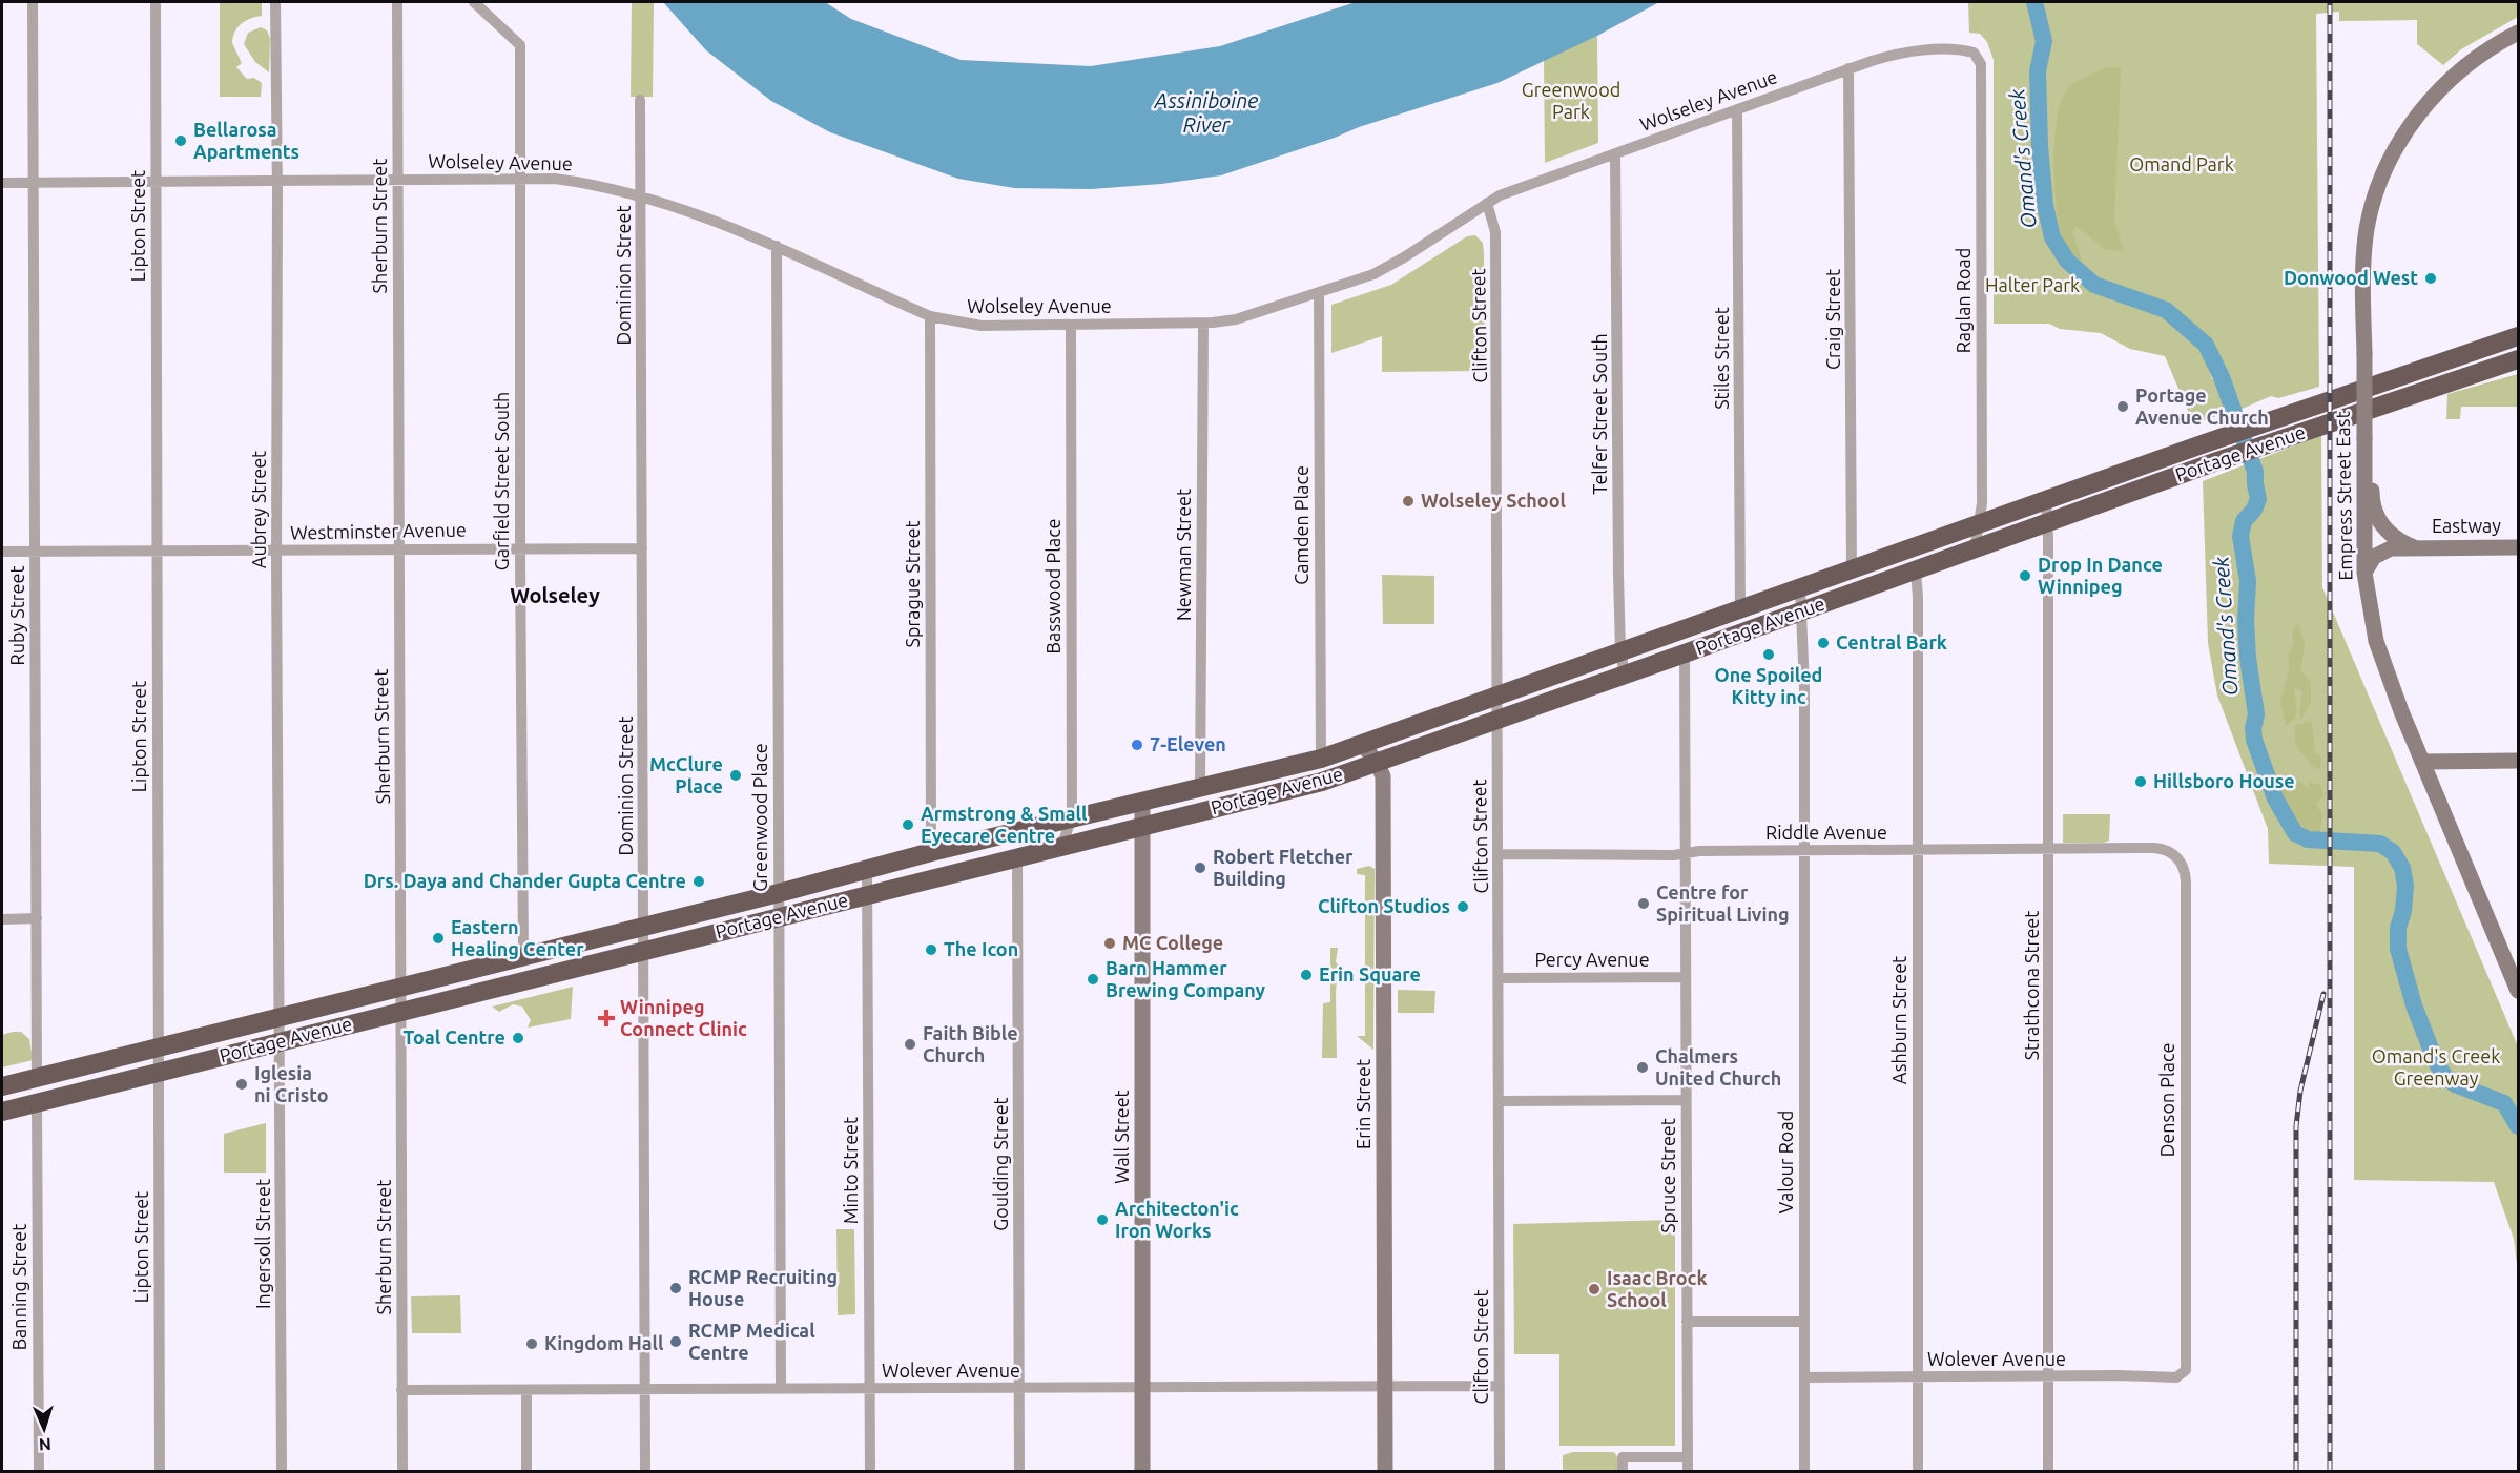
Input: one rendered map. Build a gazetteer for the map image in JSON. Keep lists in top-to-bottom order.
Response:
{
  "streets": {
    "highway": ["Portage Avenue"],
    "main road": [
      "Empress Street East",
      "Eastway",
      "Erin Street",
      "Wall Street"
    ],
    "street": [
      "Wolseley Avenue",
      "Lipton Street",
      "Sherburn Street",
      "Dominion Street",
      "Raglan Road",
      "Craig Street",
      "Clifton Street",
      "Stiles Street",
      "Telfer Street South",
      "Garfield Street South",
      "Aubrey Street",
      "Camden Place",
      "Westminster Avenue",
      "Newman Street",
      "Sprague Street",
      "Basswood Place",
      "Ruby Street",
      "Greenwood Place",
      "Riddle Avenue",
      "Percy Avenue",
      "Strathcona Street",
      "Ashburn Street",
      "Denson Place",
      "Valour Road",
      "Goulding Street",
      "Minto Street",
      "Spruce Street",
      "Ingersoll Street",
      "Banning Street",
      "Wolever Avenue"
    ]
  },
  "crossings": [
    ["Wolseley Avenue", "Lipton Street"],
    ["Wolseley Avenue", "Sherburn Street"],
    ["Wolseley Avenue", "Dominion Street"],
    ["Wolseley Avenue", "Raglan Road"],
    ["Wolseley Avenue", "Craig Street"],
    ["Wolseley Avenue", "Clifton Street"],
    ["Wolseley Avenue", "Stiles Street"],
    ["Wolseley Avenue", "Telfer Street South"],
    ["Wolseley Avenue", "Garfield Street South"],
    ["Wolseley Avenue", "Aubrey Street"],
    ["Wolseley Avenue", "Camden Place"],
    ["Wolseley Avenue", "Newman Street"],
    ["Wolseley Avenue", "Sprague Street"],
    ["Wolseley Avenue", "Basswood Place"],
    ["Wolseley Avenue", "Ruby Street"],
    ["Wolseley Avenue", "Greenwood Place"],
    ["Lipton Street", "Portage Avenue"],
    ["Lipton Street", "Westminster Avenue"],
    ["Sherburn Street", "Portage Avenue"],
    ["Sherburn Street", "Westminster Avenue"],
    ["Sherburn Street", "Wolever Avenue"],
    ["Dominion Street", "Portage Avenue"],
    ["Dominion Street", "Westminster Avenue"],
    ["Dominion Street", "Wolever Avenue"],
    ["Raglan Road", "Portage Avenue"],
    ["Craig Street", "Portage Avenue"],
    ["Clifton Street", "Portage Avenue"],
    ["Clifton Street", "Riddle Avenue"],
    ["Clifton Street", "Percy Avenue"],
    ["Clifton Street", "Wolever Avenue"],
    ["Stiles Street", "Portage Avenue"],
    ["Telfer Street South", "Portage Avenue"],
    ["Portage Avenue", "Garfield Street South"],
    ["Portage Avenue", "Aubrey Street"],
    ["Portage Avenue", "Camden Place"],
    ["Portage Avenue", "Newman Street"],
    ["Portage Avenue", "Sprague Street"],
    ["Portage Avenue", "Basswood Place"],
    ["Portage Avenue", "Ruby Street"],
    ["Portage Avenue", "Greenwood Place"],
    ["Portage Avenue", "Strathcona Street"],
    ["Portage Avenue", "Ashburn Street"],
    ["Portage Avenue", "Erin Street"],
    ["Portage Avenue", "Wall Street"],
    ["Portage Avenue", "Valour Road"],
    ["Portage Avenue", "Goulding Street"],
    ["Portage Avenue", "Minto Street"],
    ["Portage Avenue", "Spruce Street"],
    ["Portage Avenue", "Ingersoll Street"],
    ["Portage Avenue", "Banning Street"],
    ["Garfield Street South", "Westminster Avenue"],
    ["Empress Street East", "Eastway"],
    ["Aubrey Street", "Westminster Avenue"],
    ["Aubrey Street", "Ingersoll Street"],
    ["Westminster Avenue", "Ruby Street"],
    ["Greenwood Place", "Wolever Avenue"],
    ["Riddle Avenue", "Strathcona Street"],
    ["Riddle Avenue", "Ashburn Street"],
    ["Riddle Avenue", "Denson Place"],
    ["Riddle Avenue", "Valour Road"],
    ["Riddle Avenue", "Spruce Street"],
    ["Percy Avenue", "Spruce Street"],
    ["Strathcona Street", "Wolever Avenue"],
    ["Ashburn Street", "Wolever Avenue"],
    ["Denson Place", "Wolever Avenue"],
    ["Erin Street", "Wolever Avenue"],
    ["Wall Street", "Wolever Avenue"],
    ["Valour Road", "Wolever Avenue"],
    ["Goulding Street", "Wolever Avenue"],
    ["Minto Street", "Wolever Avenue"]
  ],
  "districts": ["Wolseley"],
  "water": ["Assiniboine River", "Omand's Creek"],
  "parks": [
    "Greenwood Park",
    "Omand Park",
    "Halter Park",
    "Omand's Creek Greenway"
  ],
  "places": {
    "other": [
      "Bellarosa Apartments",
      "Donwood West",
      "Portage Avenue Church",
      "Wolseley School",
      "Drop In Dance Winnipeg",
      "Central Bark",
      "One Spoiled Kitty inc",
      "7-Eleven",
      "McClure Place",
      "Hillsboro House",
      "Armstrong & Small Eyecare Centre",
      "Robert Fletcher Building",
      "Drs. Daya and Chander Gupta Centre",
      "Centre for Spiritual Living",
      "Clifton Studios",
      "Eastern Healing Center",
      "MC College",
      "The Icon",
      "Erin Square",
      "Barn Hammer Brewing Company",
      "Toal Centre",
      "Faith Bible Church",
      "Chalmers United Church",
      "Iglesia ni Cristo",
      "Architecton'ic Iron Works",
      "RCMP Recruiting House",
      "Isaac Brock School",
      "RCMP Medical Centre",
      "Kingdom Hall"
    ],
    "health": ["Winnipeg Connect Clinic"]
  },
  "north": "bottom"
}
